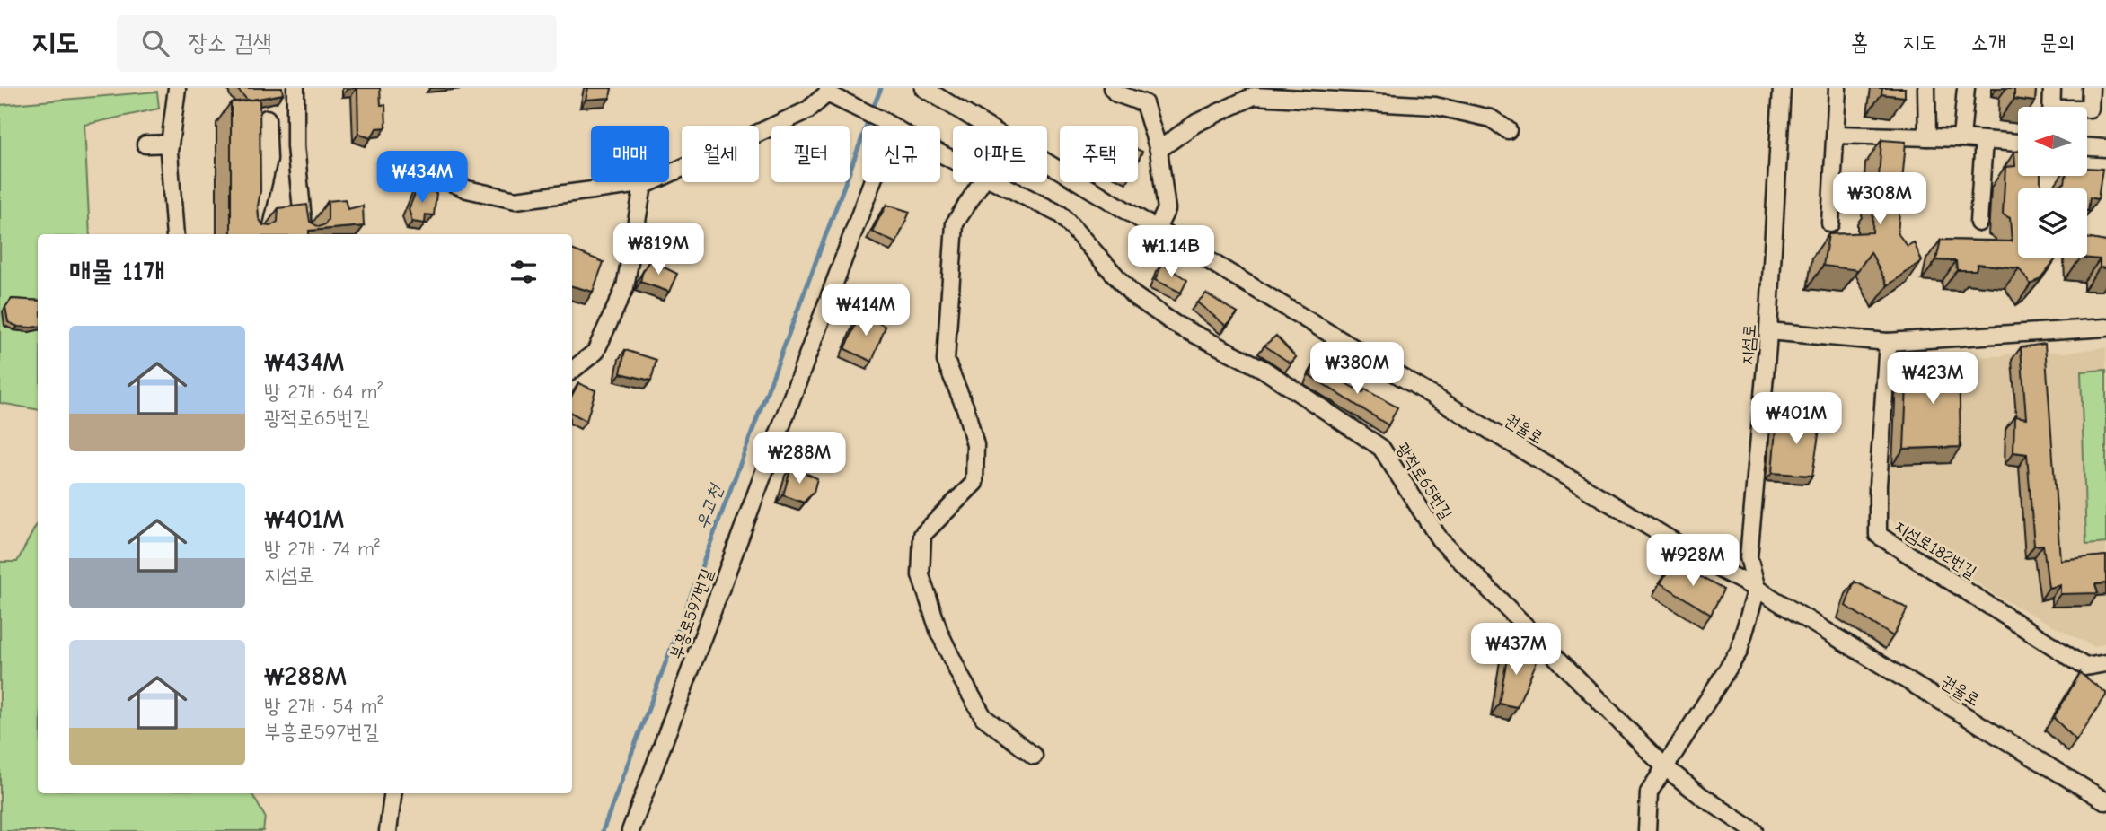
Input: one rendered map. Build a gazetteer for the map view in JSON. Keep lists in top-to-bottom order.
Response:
{
  "streets": {
    "street": [
      "지섬로",
      "권율로",
      "광적로65번길",
      "지섬로182번길",
      "부흥로597번길"
    ]
  },
  "crossings": [
    ["지섬로", "권율로"],
    ["광적로65번길", "부흥로597번길"]
  ],
  "water": ["우고천"],
  "north": "left",
  "page": {
    "header": "지도",
    "search": "장소 검색",
    "nav": [
      "홈",
      "지도",
      "소개",
      "문의"
    ],
    "chip": [
      "매매",
      "월세",
      "필터",
      "신규",
      "아파트",
      "주택"
    ],
    "price": [
      "₩434M",
      "₩308M",
      "₩819M",
      "₩1.14B",
      "₩414M",
      "₩380M",
      "₩423M",
      "₩401M",
      "₩288M",
      "₩928M",
      "₩437M"
    ],
    "heading": "매물 11개",
    "list": [
      {
        "name": "₩434M",
        "note": "방 2개 · 64 m² · 광적로65번길"
      },
      {
        "name": "₩401M",
        "note": "방 2개 · 74 m² · 지섬로"
      },
      {
        "name": "₩288M",
        "note": "방 2개 · 54 m² · 부흥로597번길"
      }
    ]
  }
}
